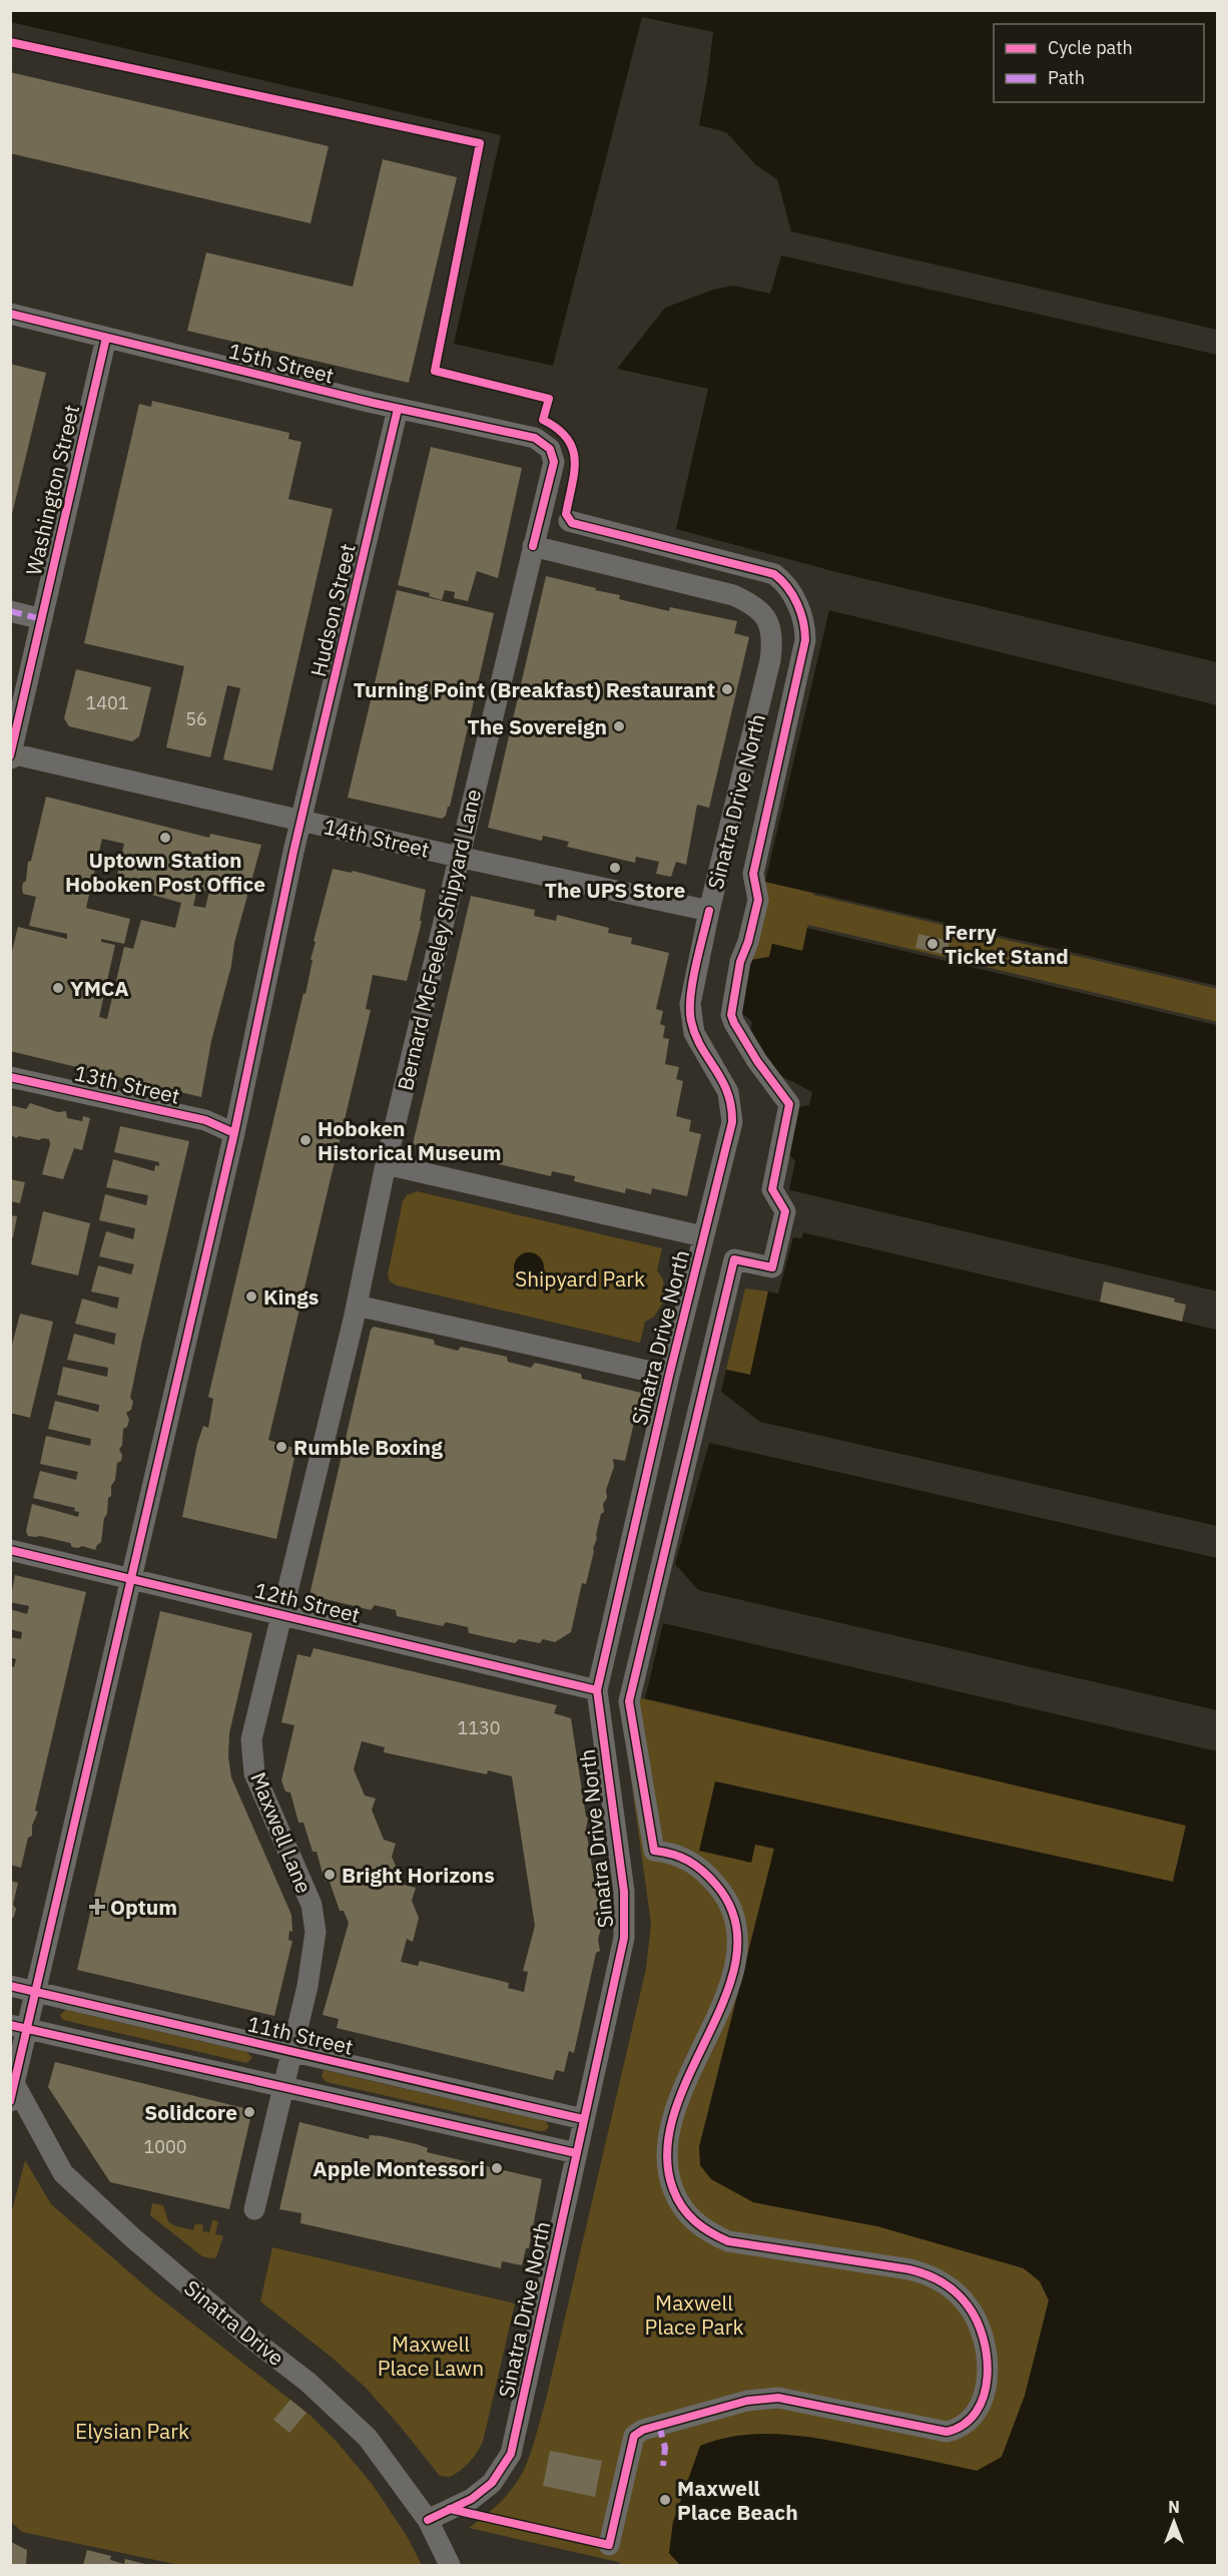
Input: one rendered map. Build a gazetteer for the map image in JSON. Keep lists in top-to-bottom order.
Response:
{
  "streets": {
    "street": [
      "15th Street",
      "Washington Street",
      "Hudson Street",
      "Sinatra Drive North",
      "14th Street",
      "Bernard McFeeley Shipyard Lane",
      "13th Street",
      "12th Street",
      "Maxwell Lane",
      "11th Street",
      "Sinatra Drive"
    ]
  },
  "crossings": [
    ["15th Street", "Washington Street"],
    ["15th Street", "Hudson Street"],
    ["15th Street", "Bernard McFeeley Shipyard Lane"],
    ["Washington Street", "14th Street"],
    ["Hudson Street", "14th Street"],
    ["Hudson Street", "13th Street"],
    ["Hudson Street", "12th Street"],
    ["Hudson Street", "11th Street"],
    ["Sinatra Drive North", "14th Street"],
    ["Sinatra Drive North", "Bernard McFeeley Shipyard Lane"],
    ["Sinatra Drive North", "12th Street"],
    ["Sinatra Drive North", "11th Street"],
    ["Sinatra Drive North", "Sinatra Drive"],
    ["14th Street", "Bernard McFeeley Shipyard Lane"],
    ["Bernard McFeeley Shipyard Lane", "12th Street"],
    ["Bernard McFeeley Shipyard Lane", "Maxwell Lane"],
    ["12th Street", "Maxwell Lane"],
    ["Maxwell Lane", "11th Street"]
  ],
  "parks": [
    "Shipyard Park",
    "Maxwell Place Park",
    "Maxwell Place Lawn",
    "Elysian Park"
  ],
  "places": {
    "other": [
      "Turning Point (Breakfast) Restaurant",
      "The Sovereign",
      "Uptown Station Hoboken Post Office",
      "The UPS Store",
      "Ferry Ticket Stand",
      "YMCA",
      "Hoboken Historical Museum",
      "Kings",
      "Rumble Boxing",
      "Bright Horizons",
      "Solidcore",
      "Apple Montessori",
      "Maxwell Place Beach"
    ],
    "health": ["Optum"]
  },
  "house_numbers": [
    "1401",
    "56",
    "1130",
    "1000"
  ],
  "legend": ["Cycle path", "Path"],
  "north": "top"
}
